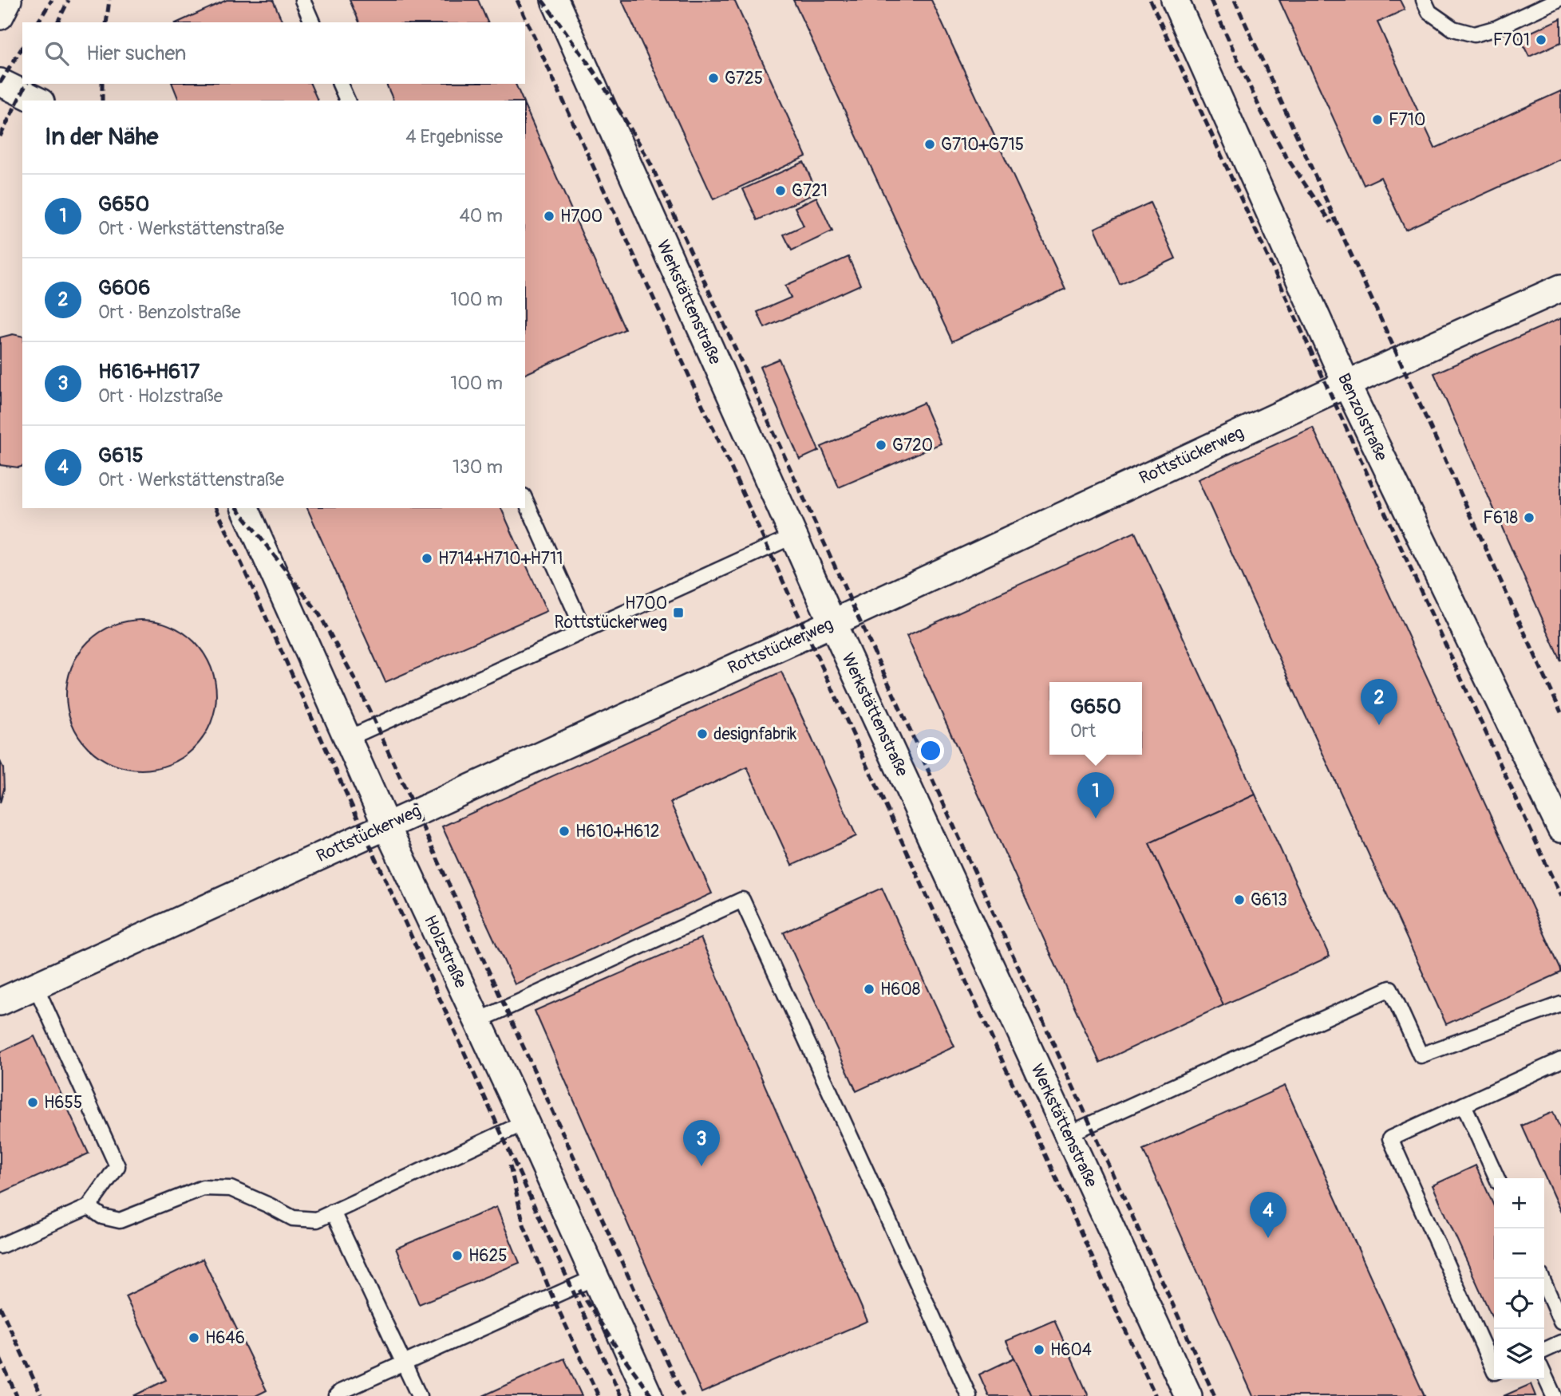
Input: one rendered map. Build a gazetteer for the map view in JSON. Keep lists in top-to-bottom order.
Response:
{
  "streets": {
    "street": [
      "Werkstättenstraße",
      "Benzolstraße",
      "Rottstückerweg",
      "Holzstraße"
    ]
  },
  "crossings": [
    ["Werkstättenstraße", "Rottstückerweg"],
    ["Benzolstraße", "Rottstückerweg"],
    ["Rottstückerweg", "Holzstraße"]
  ],
  "places": {
    "other": [
      "F701",
      "G725",
      "F710",
      "G710+G715",
      "G721",
      "H700",
      "G720",
      "F618",
      "H714+H710+H711",
      "designfabrik",
      "H610+H612",
      "G613",
      "H608",
      "H655",
      "H625",
      "H646",
      "H604"
    ],
    "transit": ["H700 Rottstückerweg"]
  },
  "page": {
    "search": "Hier suchen",
    "heading": ["In der Nähe", "4 Ergebnisse"],
    "list": [
      {
        "mark": "1",
        "name": "G650",
        "note": "Ort · Werkstättenstraße",
        "value": "40 m"
      },
      {
        "mark": "2",
        "name": "G606",
        "note": "Ort · Benzolstraße",
        "value": "100 m"
      },
      {
        "mark": "3",
        "name": "H616+H617",
        "note": "Ort · Holzstraße",
        "value": "100 m"
      },
      {
        "mark": "4",
        "name": "G615",
        "note": "Ort · Werkstättenstraße",
        "value": "130 m"
      }
    ],
    "pins": [
      "2",
      "1",
      "3",
      "4"
    ],
    "popup": ["G650", "Ort"],
    "map_buttons": ["+", "−"]
  }
}
